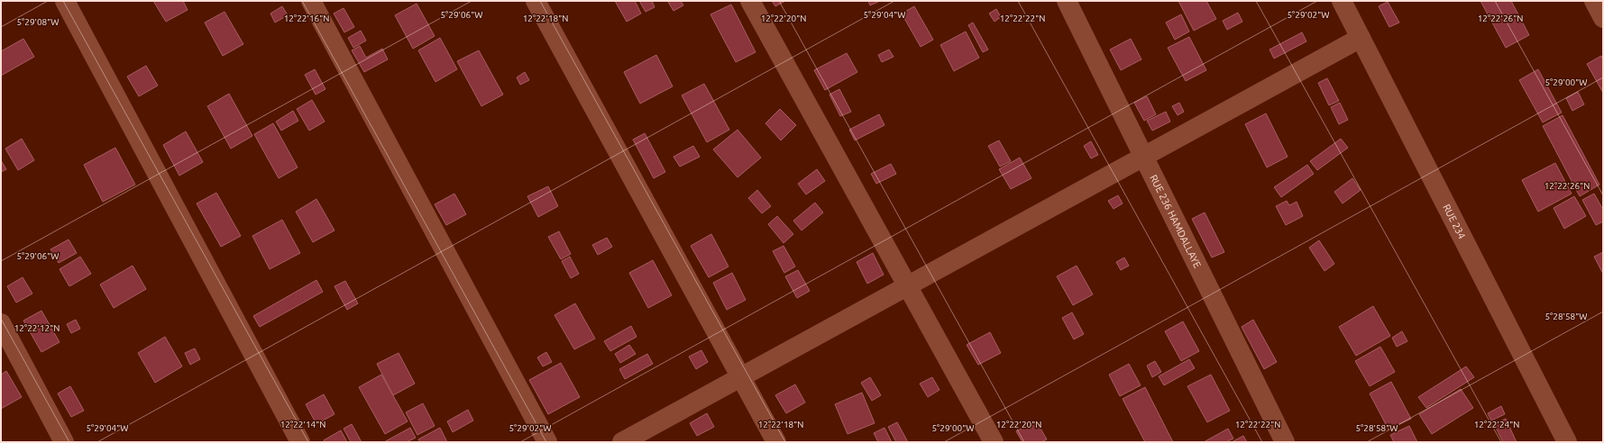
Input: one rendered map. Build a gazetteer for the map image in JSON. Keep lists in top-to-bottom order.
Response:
{
  "streets": {
    "street": ["RUE 236 HAMDALLAYE", "RUE 234"]
  },
  "coordinates": [
    "5°29'06\"W",
    "5°29'04\"W",
    "5°29'02\"W",
    "12°22'16\"N",
    "12°22'18\"N",
    "12°22'20\"N",
    "12°22'22\"N",
    "12°22'26\"N",
    "5°29'08\"W",
    "5°29'00\"W",
    "5°28'58\"W",
    "12°22'12\"N",
    "12°22'14\"N",
    "12°22'24\"N"
  ]
}
